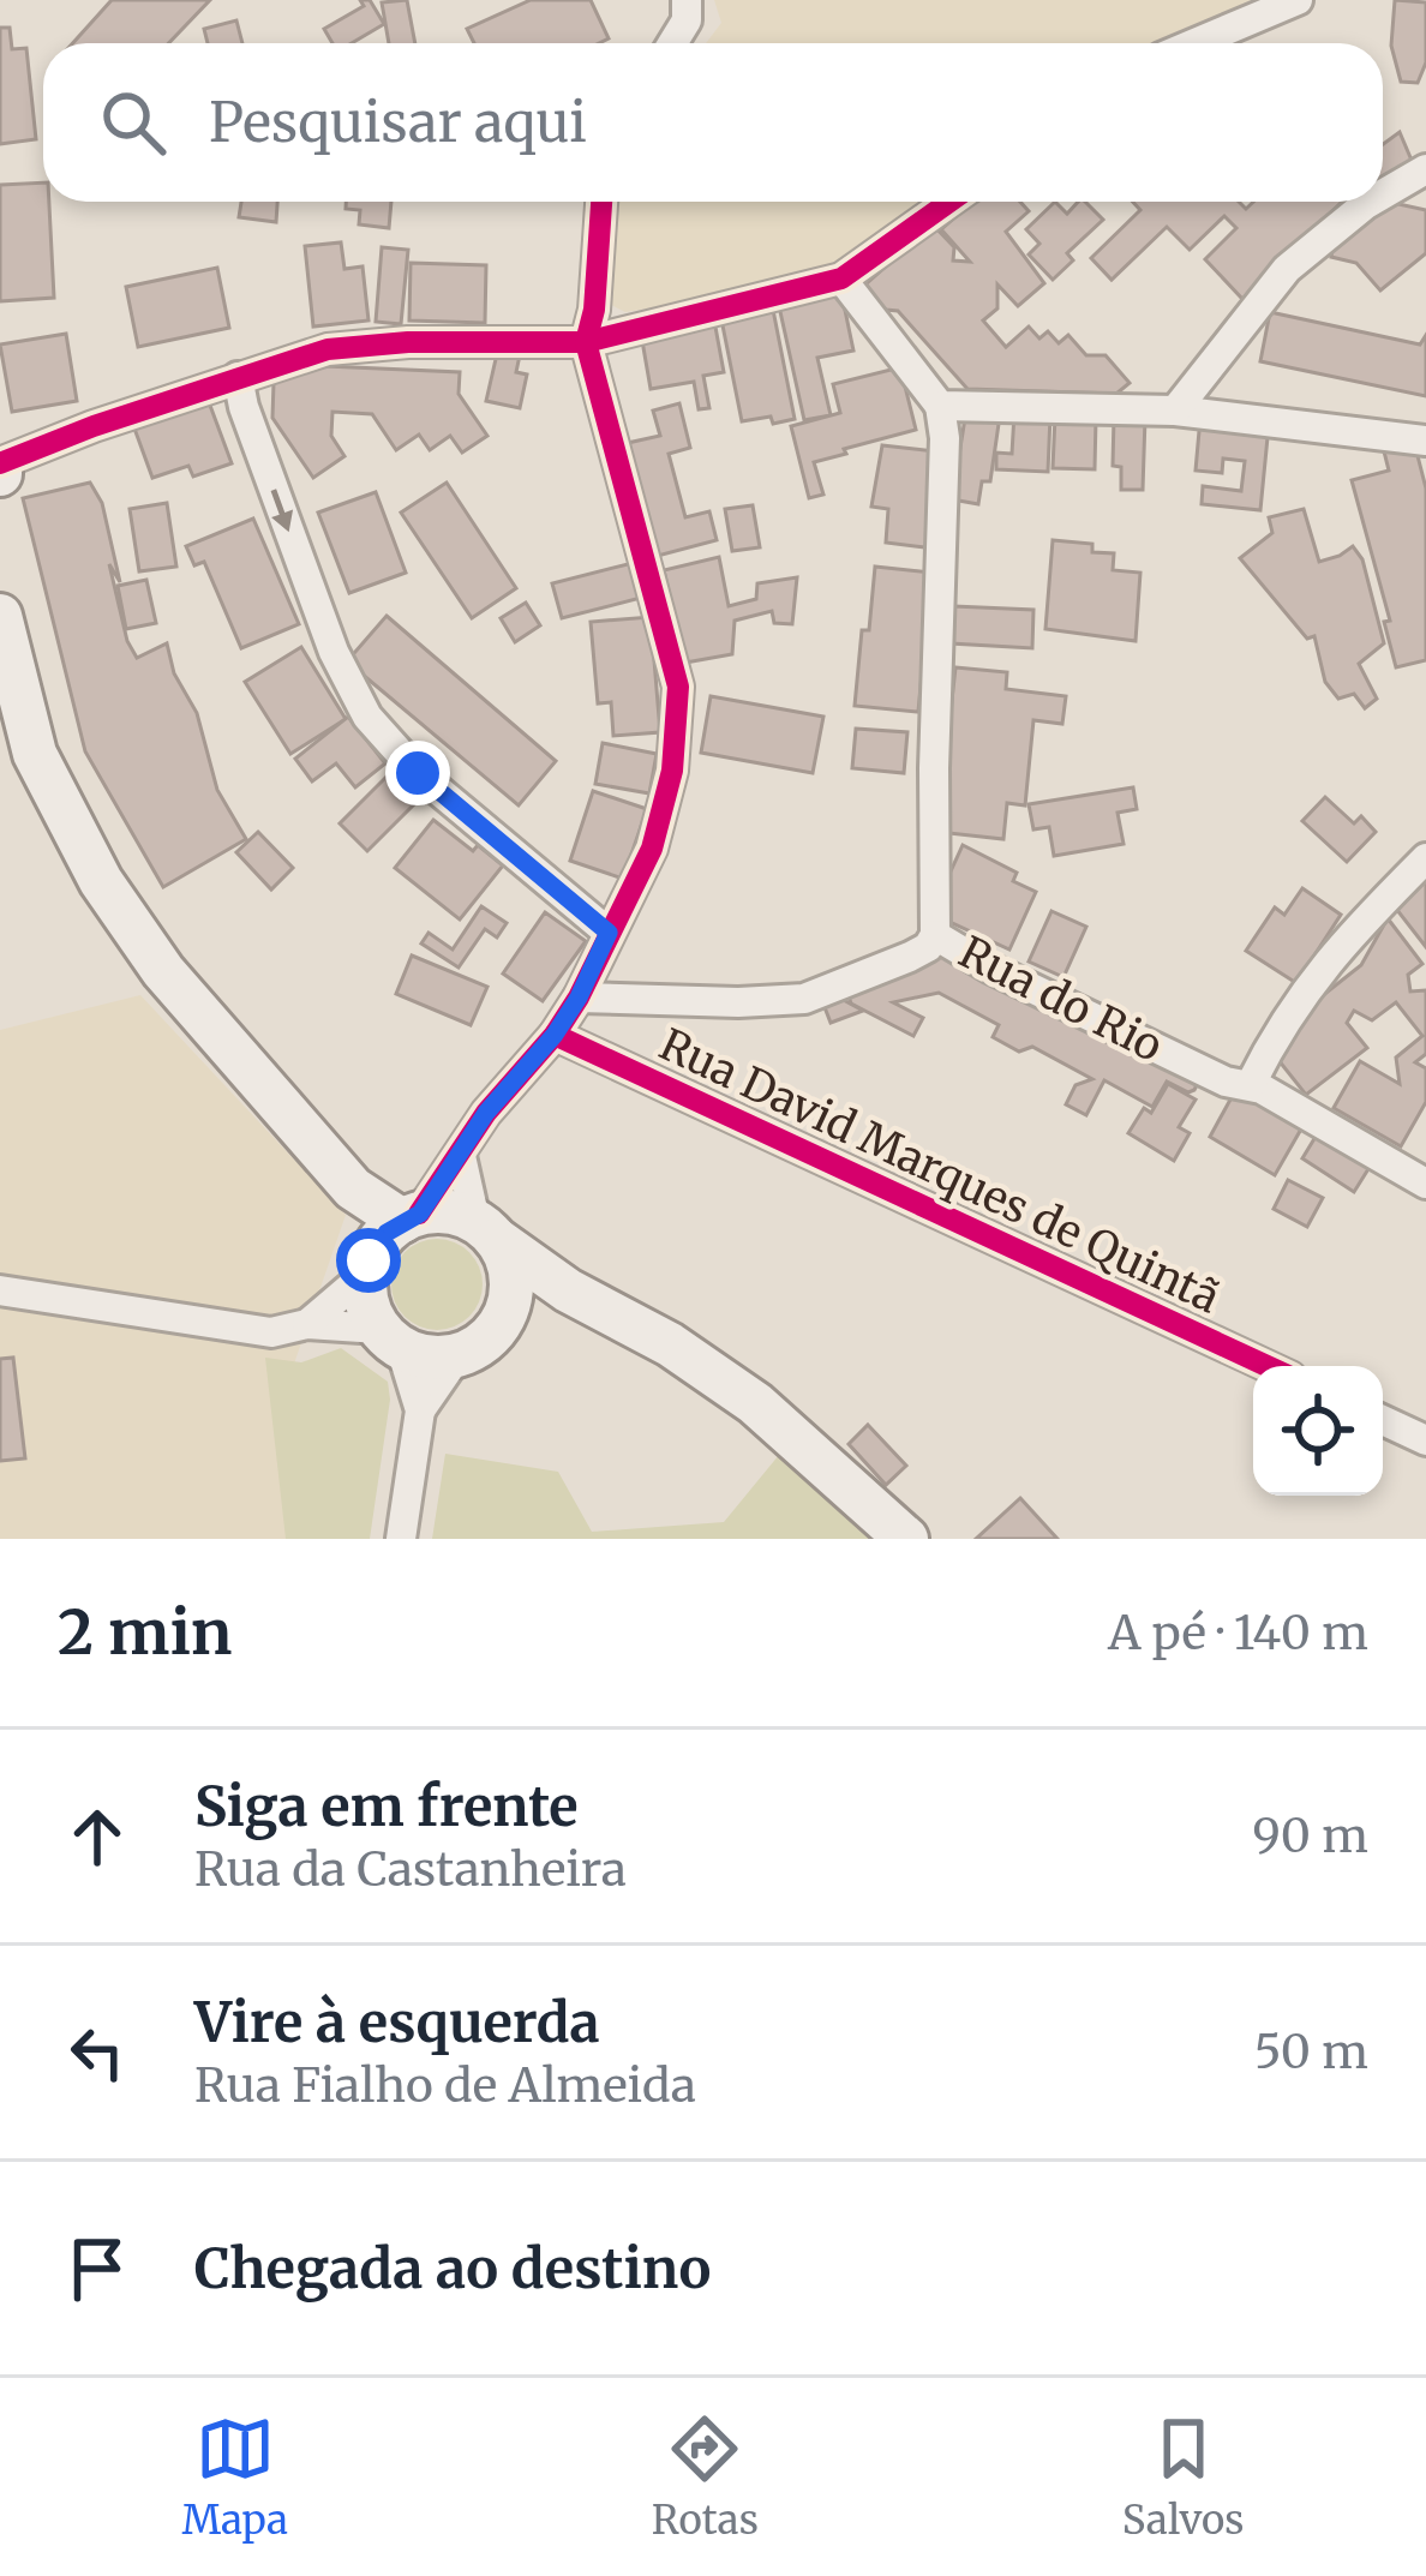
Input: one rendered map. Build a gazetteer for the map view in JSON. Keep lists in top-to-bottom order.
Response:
{
  "streets": {
    "street": ["Rua do Rio", "Rua David Marques de Quintã"]
  },
  "page": {
    "search": "Pesquisar aqui",
    "heading": ["2 min", "A pé · 140 m"],
    "list": [
      ["Siga em frente", "Rua da Castanheira", "90 m"],
      ["Vire à esquerda", "Rua Fialho de Almeida", "50 m"],
      "Chegada ao destino"
    ],
    "nav": ["Mapa", "Rotas", "Salvos"]
  }
}
